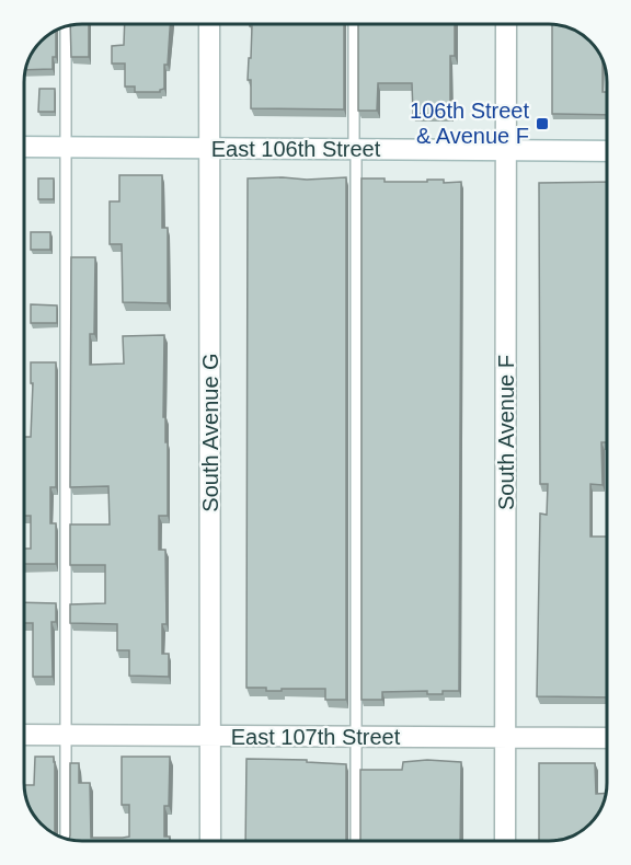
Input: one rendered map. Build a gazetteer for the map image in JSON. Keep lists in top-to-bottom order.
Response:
{
  "streets": {
    "street": [
      "East 106th Street",
      "South Avenue G",
      "South Avenue F",
      "East 107th Street"
    ]
  },
  "crossings": [
    ["East 106th Street", "South Avenue G"],
    ["East 106th Street", "South Avenue F"],
    ["South Avenue G", "East 107th Street"],
    ["South Avenue F", "East 107th Street"]
  ],
  "places": {
    "transit": ["106th Street & Avenue F"]
  }
}
